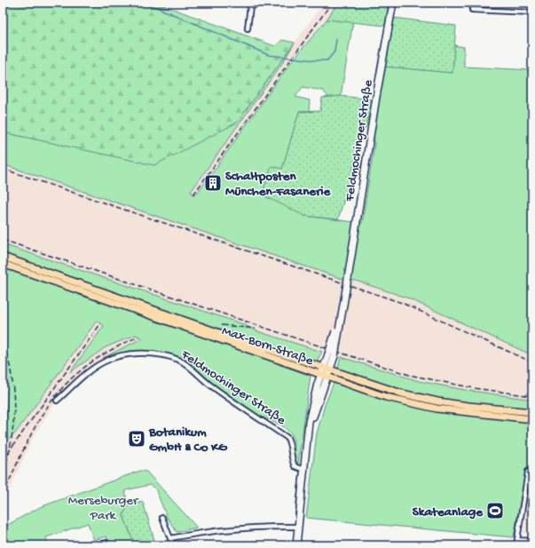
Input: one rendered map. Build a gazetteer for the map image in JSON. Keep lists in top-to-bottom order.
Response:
{
  "streets": {
    "main road": ["Feldmochinger Straße", "Max-Born-Straße"]
  },
  "crossings": [
    ["Feldmochinger Straße", "Max-Born-Straße"]
  ],
  "parks": ["Merseburger Park"],
  "places": {
    "building": ["Schaltposten München-Fasanerie"],
    "theatre": ["Botanikum GmbH & Co KG"],
    "sports": ["Skateanlage"]
  }
}
